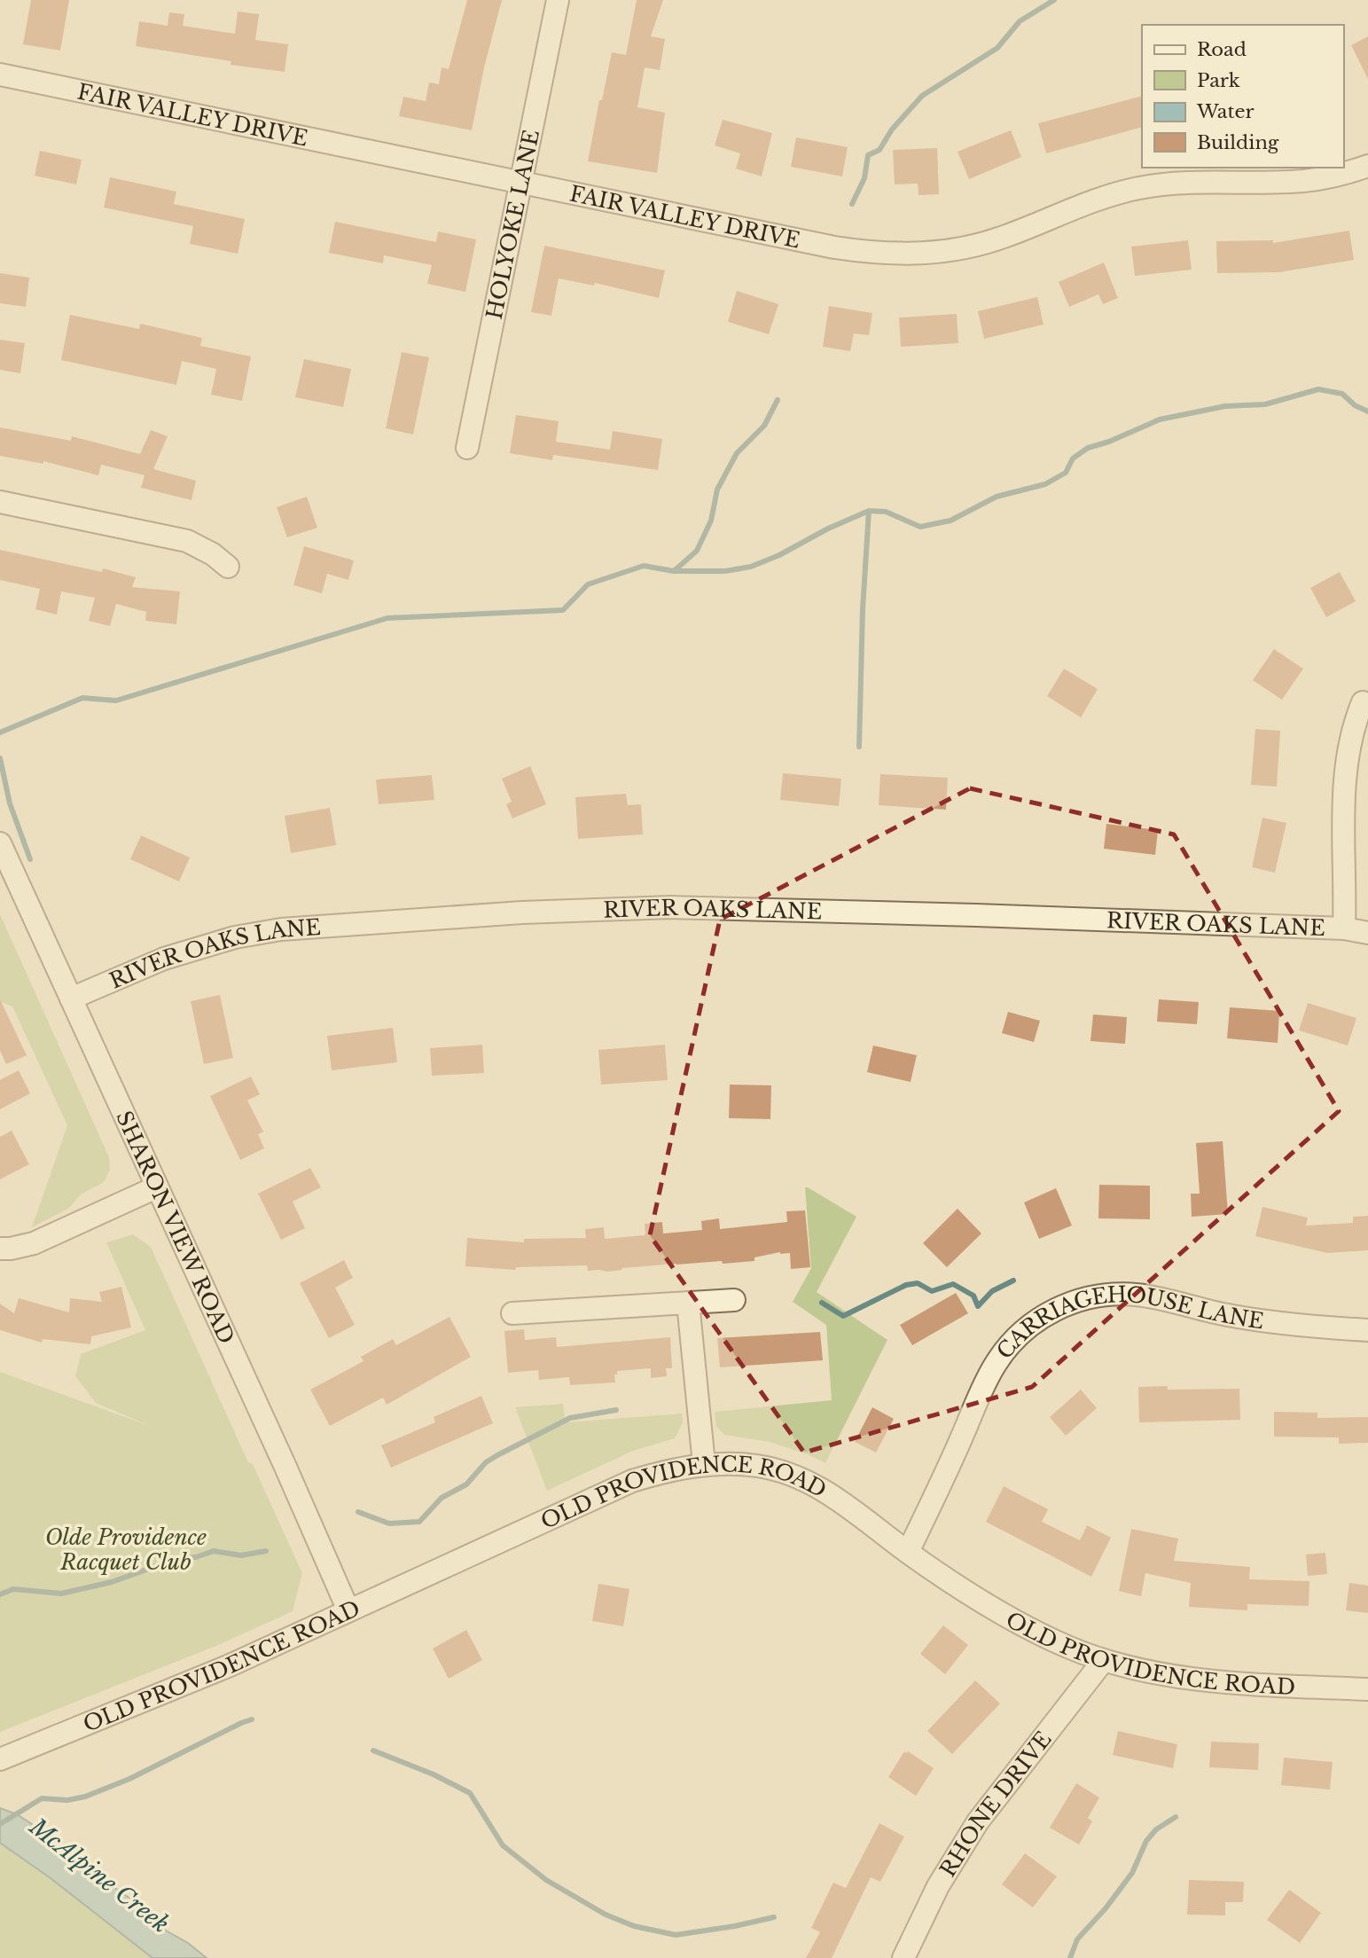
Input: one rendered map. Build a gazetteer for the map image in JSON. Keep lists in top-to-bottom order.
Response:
{
  "streets": {
    "street": [
      "FAIR VALLEY DRIVE",
      "HOLYOKE LANE",
      "RIVER OAKS LANE",
      "SHARON VIEW ROAD",
      "CARRIAGEHOUSE LANE",
      "OLD PROVIDENCE ROAD",
      "RHONE DRIVE"
    ]
  },
  "crossings": [
    ["FAIR VALLEY DRIVE", "HOLYOKE LANE"],
    ["RIVER OAKS LANE", "SHARON VIEW ROAD"],
    ["SHARON VIEW ROAD", "OLD PROVIDENCE ROAD"],
    ["CARRIAGEHOUSE LANE", "OLD PROVIDENCE ROAD"],
    ["OLD PROVIDENCE ROAD", "RHONE DRIVE"]
  ],
  "water": ["McAlpine Creek"],
  "parks": ["Olde Providence Racquet Club"],
  "legend": [
    "Road",
    "Park",
    "Water",
    "Building"
  ]
}
